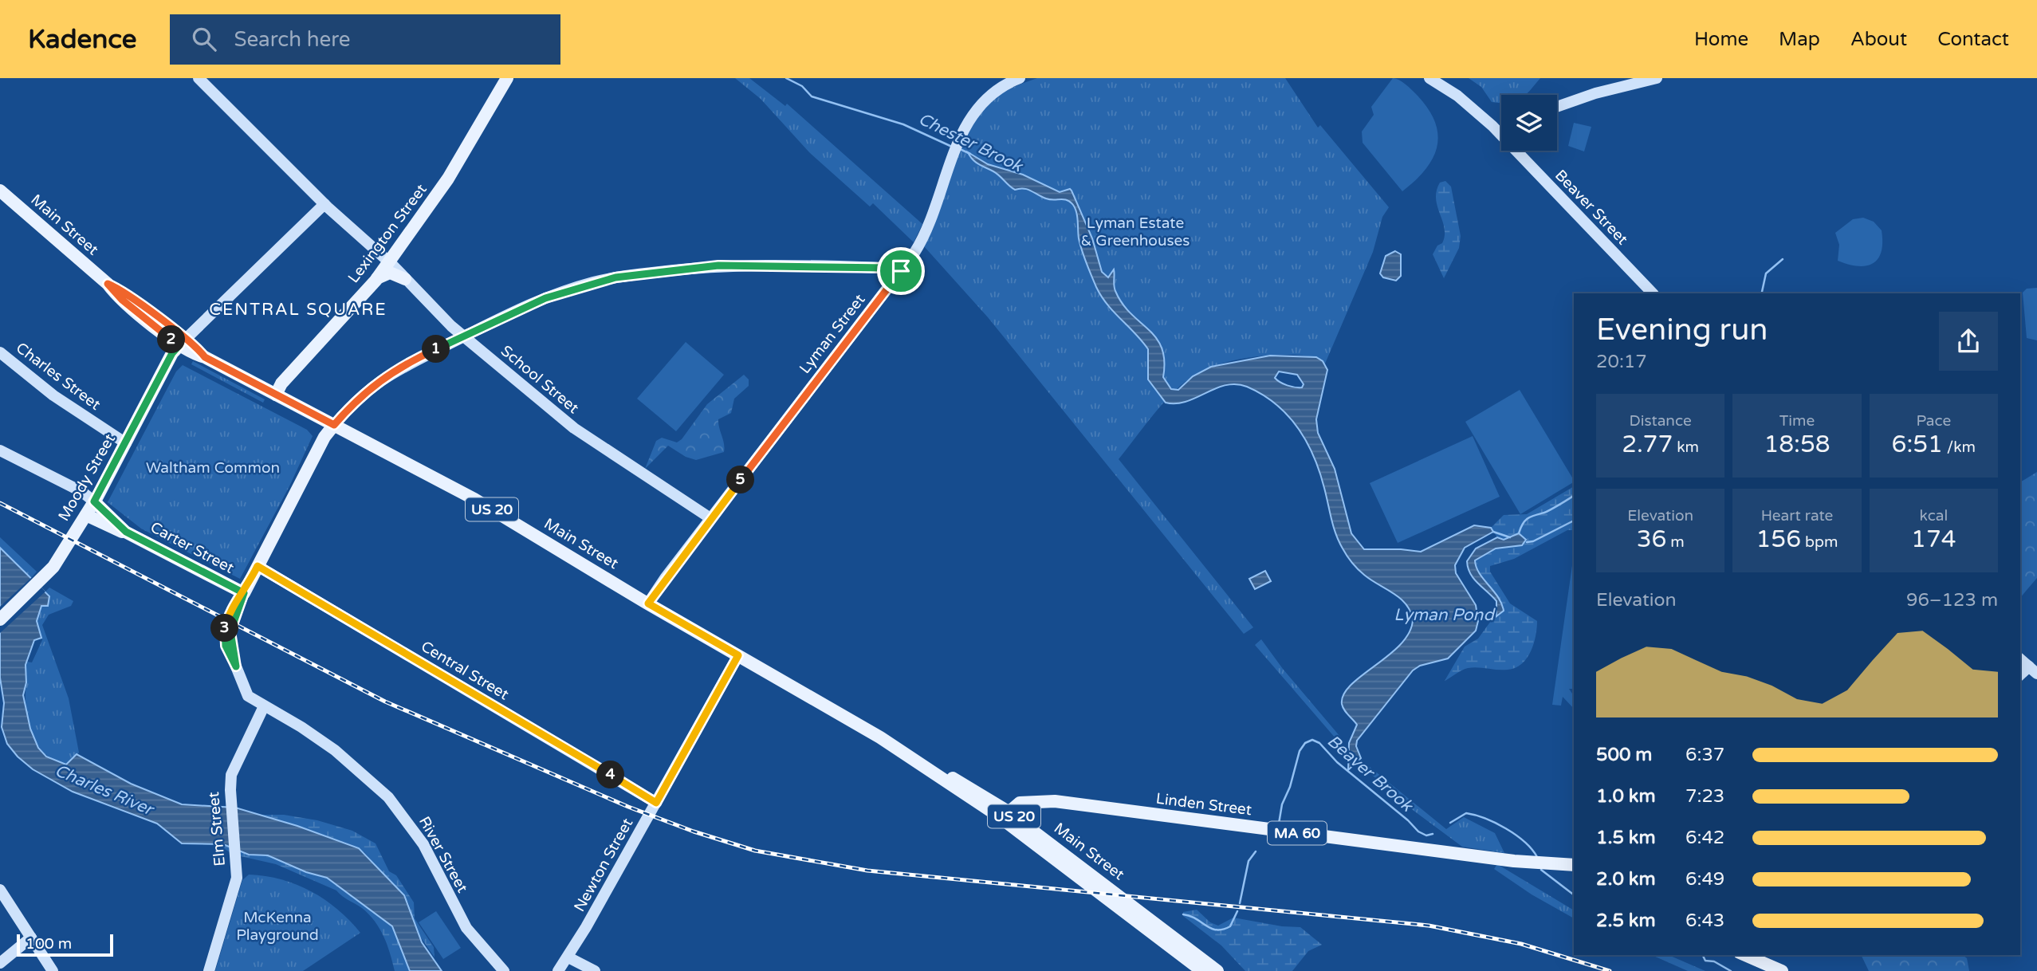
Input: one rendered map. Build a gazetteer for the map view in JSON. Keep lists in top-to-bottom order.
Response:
{
  "streets": {
    "main road": [
      "Main Street",
      "Lexington Street",
      "Moody Street",
      "US 20",
      "Carter Street",
      "Linden Street",
      "MA 60"
    ],
    "street": [
      "Beaver Street",
      "Lyman Street",
      "Charles Street",
      "School Street",
      "Central Street",
      "Elm Street",
      "River Street",
      "Newton Street"
    ]
  },
  "crossings": [
    ["Main Street", "Lexington Street"],
    ["Main Street", "Lyman Street"],
    ["Main Street", "Moody Street"],
    ["Main Street", "Linden Street"],
    ["Main Street", "Newton Street"],
    ["Lexington Street", "School Street"],
    ["Lyman Street", "School Street"],
    ["Charles Street", "Moody Street"],
    ["Moody Street", "Carter Street"],
    ["Central Street", "Newton Street"],
    ["Elm Street", "River Street"]
  ],
  "districts": ["CENTRAL SQUARE"],
  "water": [
    "Chester Brook",
    "Lyman Pond",
    "Beaver Brook",
    "Charles River"
  ],
  "parks": ["Lyman Estate & Greenhouses", "Waltham Common", "McKenna Playground"],
  "scale_bar": "100 m",
  "page": {
    "header": "Kadence",
    "search": "Search here",
    "nav": [
      "Home",
      "Map",
      "About",
      "Contact"
    ],
    "heading": ["Evening run", "20:17"],
    "pins": [
      "2",
      "1",
      "5",
      "3",
      "4"
    ],
    "stats": [
      ["Distance", "2.77 km"],
      ["Time", "18:58"],
      ["Pace", "6:51 /km"],
      ["Elevation", "36 m"],
      ["Heart rate", "156 bpm"],
      ["kcal", "174"]
    ],
    "chart": ["Elevation", "96–123 m"],
    "list": [
      {
        "name": "500 m",
        "note": "6:37"
      },
      {
        "name": "1.0 km",
        "note": "7:23"
      },
      {
        "name": "1.5 km",
        "note": "6:42"
      },
      {
        "name": "2.0 km",
        "note": "6:49"
      },
      {
        "name": "2.5 km",
        "note": "6:43"
      }
    ],
    "scale": "100 m"
  }
}
